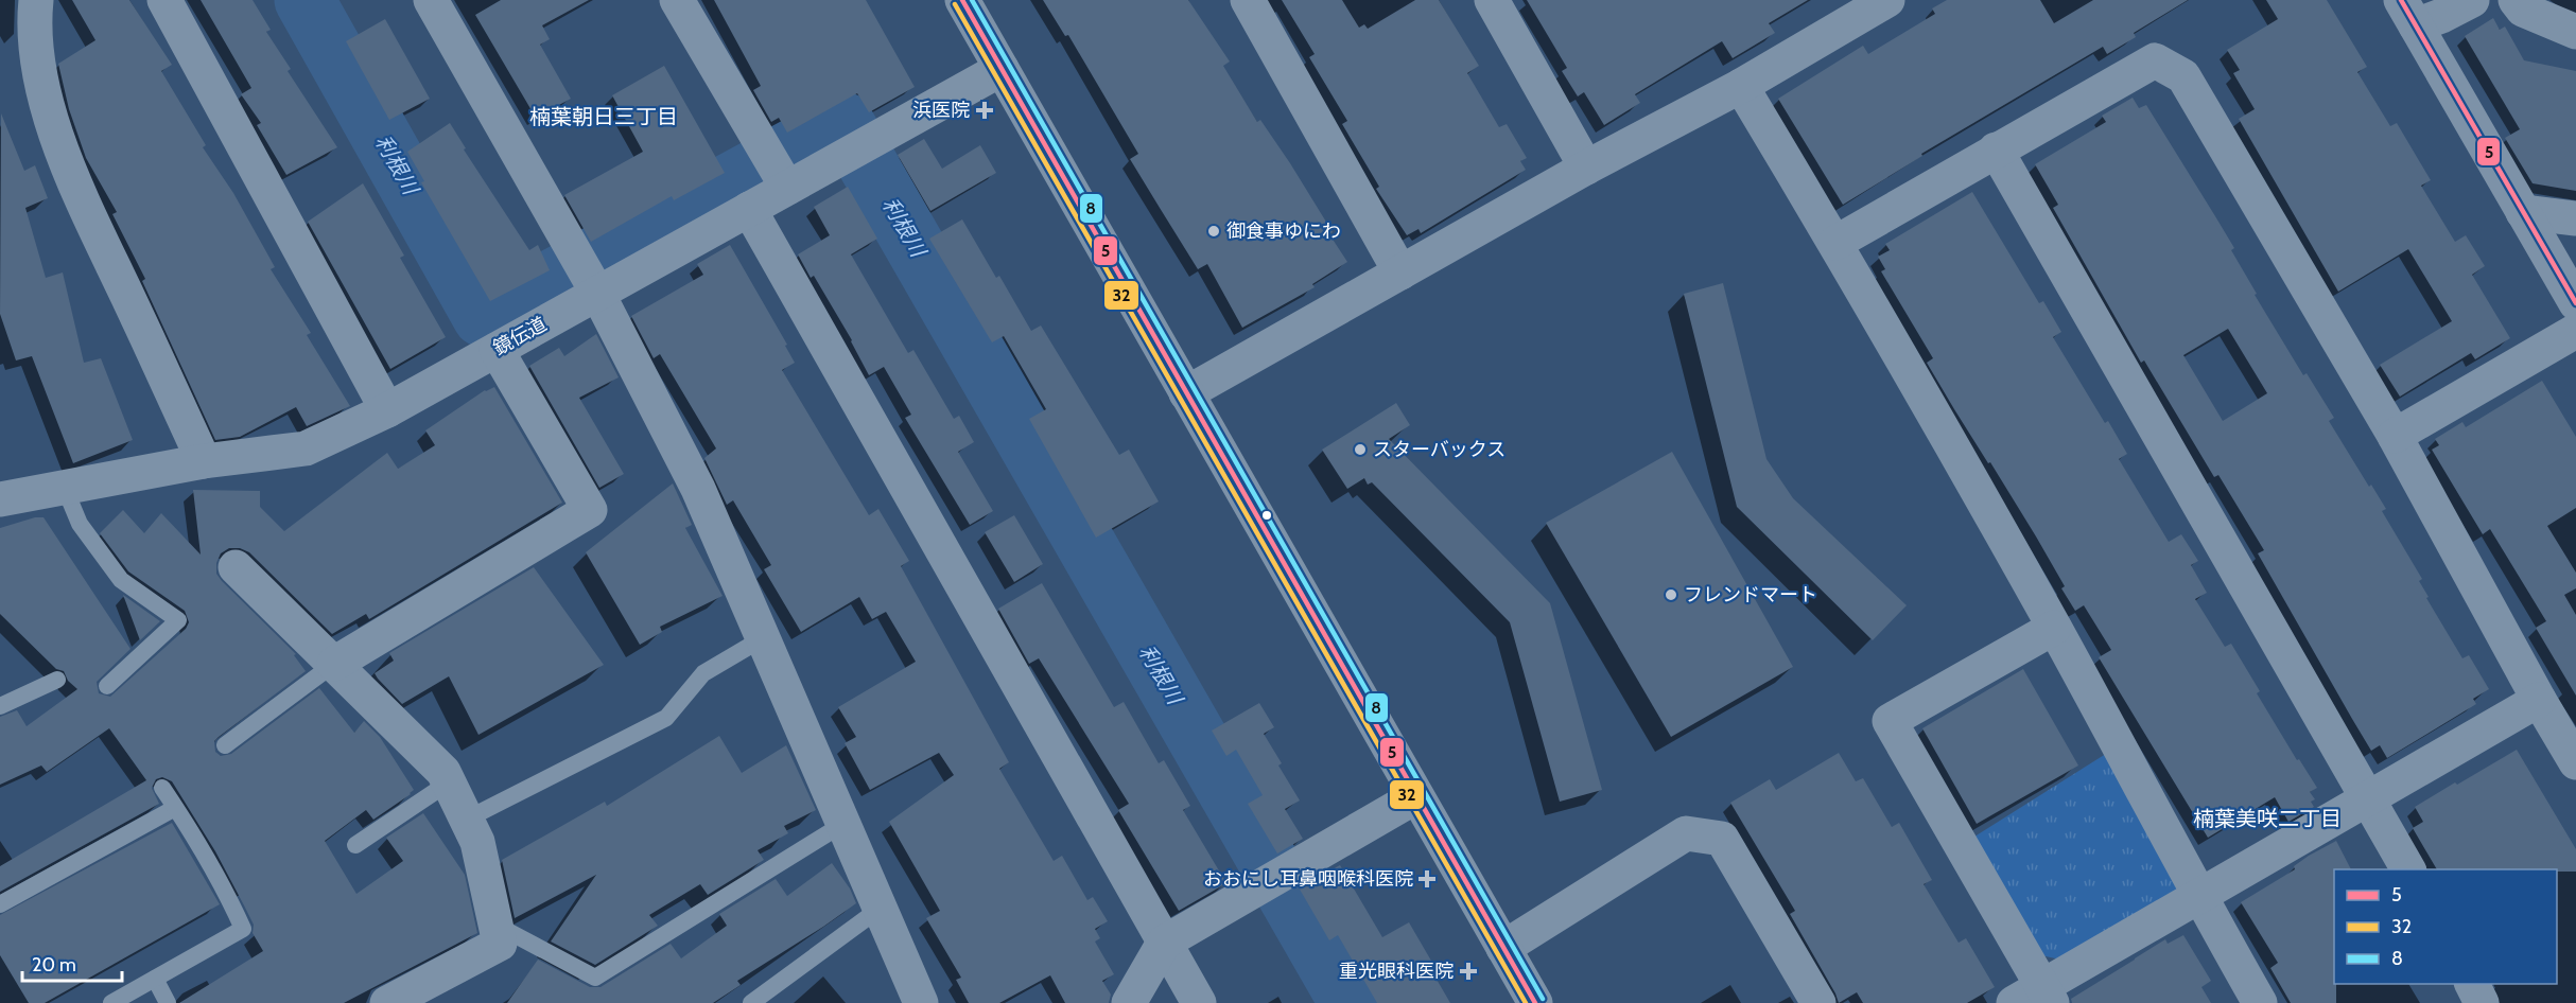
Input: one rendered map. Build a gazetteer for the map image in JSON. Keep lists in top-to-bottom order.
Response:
{
  "streets": {
    "street": ["鏡伝道"]
  },
  "districts": ["楠葉朝日三丁目", "楠葉美咲二丁目"],
  "water": ["利根川"],
  "places": {
    "health": ["浜医院", "おおにし耳鼻咽喉科医院", "重光眼科医院"],
    "other": ["御食事ゆにわ", "スターバックス", "フレンドマート"]
  },
  "lines": ["transit line 5", "transit line 8", "transit line 32"],
  "legend": ["5", "32", "8"],
  "scale_bar": "20 m"
}
